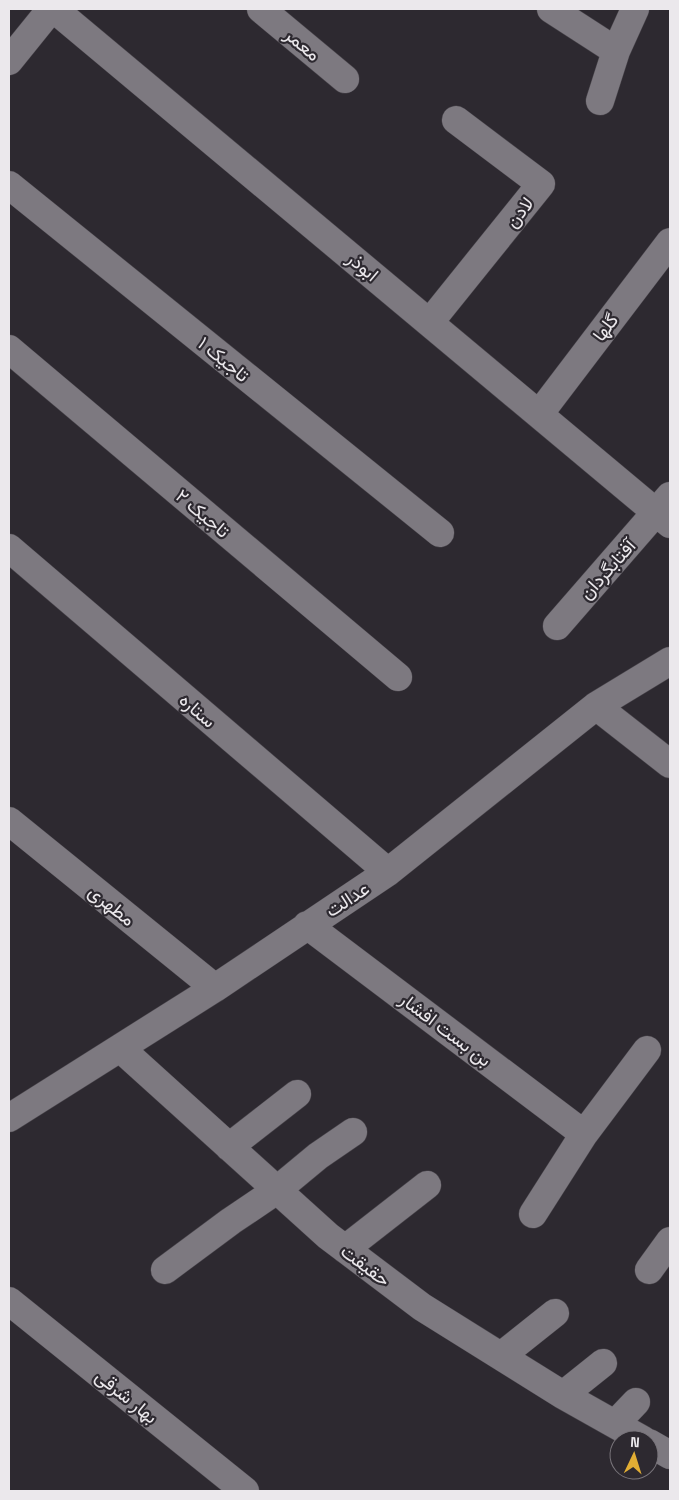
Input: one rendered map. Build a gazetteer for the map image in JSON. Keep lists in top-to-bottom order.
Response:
{
  "streets": {
    "street": [
      "معمر",
      "لادن",
      "ابوذر",
      "گلها",
      "تاجیک ۱",
      "تاجیک ۲",
      "آفتابگردان",
      "ستاره",
      "عدالت",
      "مطهری",
      "بن بست افشار",
      "حقیقت",
      "بهار شرقی"
    ]
  },
  "crossings": [
    ["لادن", "ابوذر"],
    ["ابوذر", "گلها"],
    ["ابوذر", "آفتابگردان"],
    ["ستاره", "عدالت"],
    ["عدالت", "مطهری"],
    ["عدالت", "بن بست افشار"],
    ["عدالت", "حقیقت"]
  ],
  "north": "top"
}
